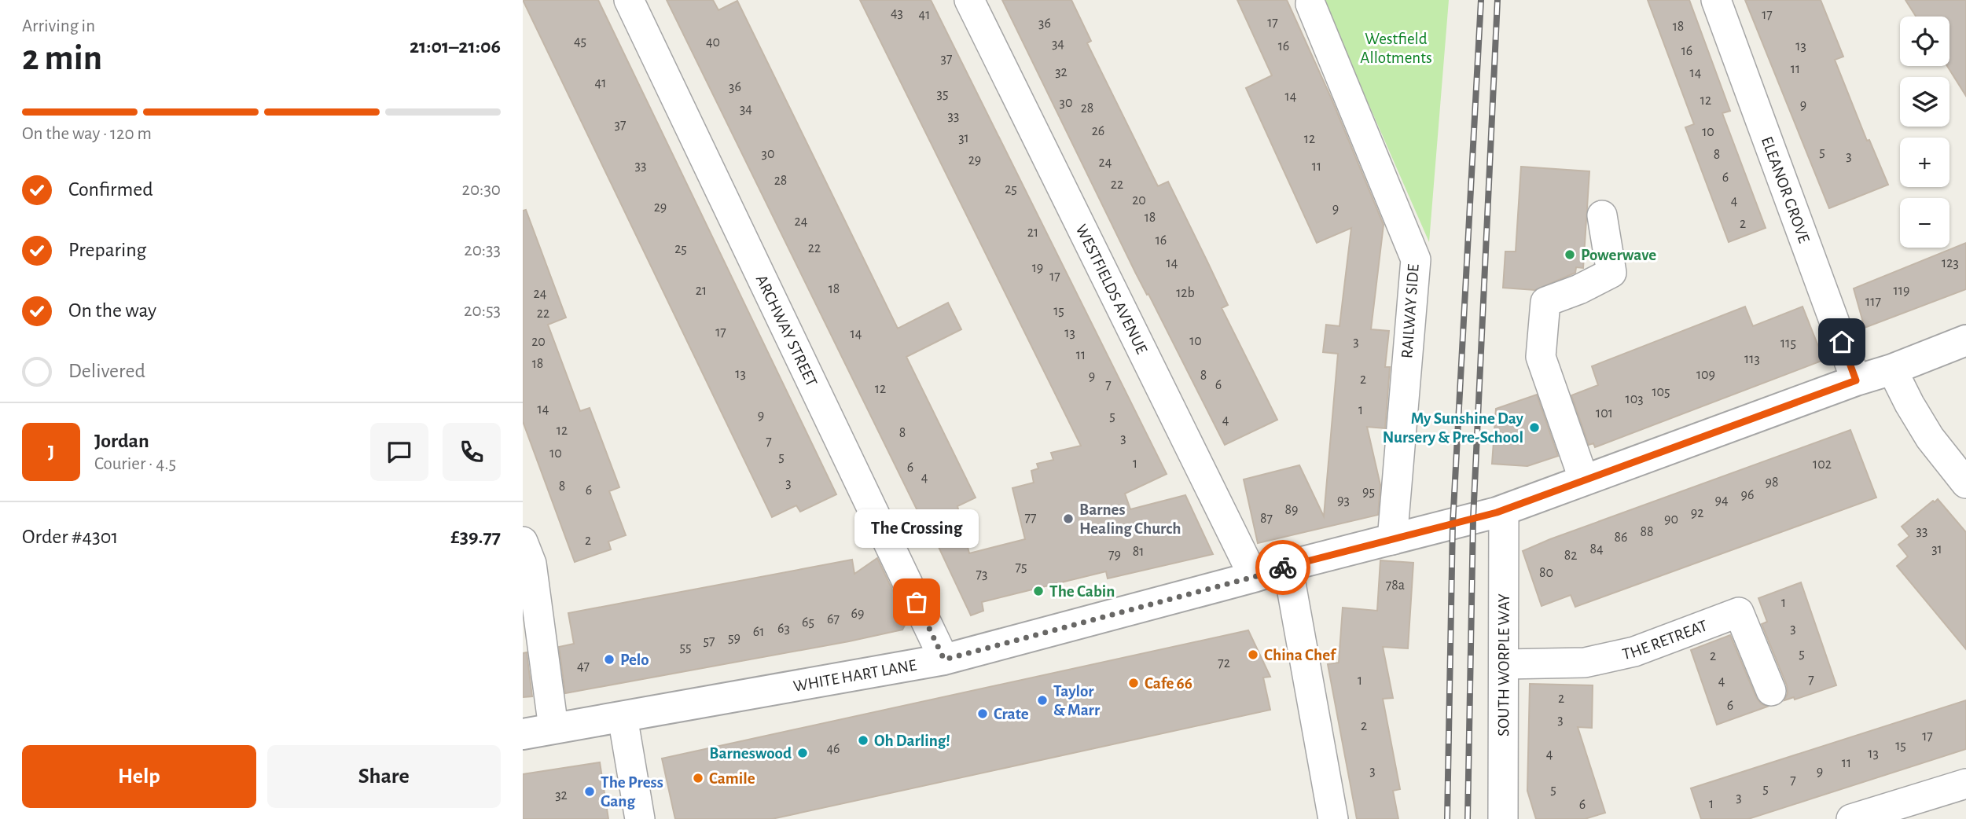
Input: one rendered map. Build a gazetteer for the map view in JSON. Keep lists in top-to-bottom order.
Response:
{
  "streets": {
    "street": [
      "ELEANOR GROVE",
      "WESTFIELDS AVENUE",
      "RAILWAY SIDE",
      "ARCHWAY STREET",
      "THE RETREAT",
      "SOUTH WORPLE WAY",
      "WHITE HART LANE"
    ]
  },
  "crossings": [
    ["ELEANOR GROVE", "WHITE HART LANE"],
    ["WESTFIELDS AVENUE", "WHITE HART LANE"],
    ["RAILWAY SIDE", "WHITE HART LANE"],
    ["ARCHWAY STREET", "WHITE HART LANE"],
    ["THE RETREAT", "SOUTH WORPLE WAY"],
    ["SOUTH WORPLE WAY", "WHITE HART LANE"]
  ],
  "parks": ["Westfield Allotments"],
  "places": [
    "Powerwave",
    "My Sunshine Day Nursery & Pre-School",
    "Barnes Healing Church",
    "The Cabin",
    "The Crossing",
    "China Chef",
    "Pelo",
    "Cafe 66",
    "Taylor & Marr",
    "Crate",
    "Oh Darling!",
    "Barneswood",
    "Camile",
    "The Press Gang"
  ],
  "house_numbers": [
    "43",
    "41",
    "17",
    "17",
    "36",
    "18",
    "45",
    "40",
    "34",
    "16",
    "13",
    "16",
    "37",
    "11",
    "32",
    "14",
    "41",
    "36",
    "35",
    "14",
    "12",
    "30",
    "9",
    "28",
    "34",
    "33",
    "37",
    "26",
    "10",
    "31",
    "12",
    "5",
    "30",
    "8",
    "3",
    "29",
    "24",
    "33",
    "11",
    "6",
    "28",
    "22",
    "25",
    "20",
    "4",
    "29",
    "9",
    "18",
    "24",
    "2",
    "21",
    "16",
    "22",
    "25",
    "14",
    "123",
    "19",
    "17",
    "18",
    "21",
    "119",
    "12b",
    "24",
    "117",
    "15",
    "22",
    "17",
    "13",
    "14",
    "10",
    "20",
    "3",
    "115",
    "11",
    "113",
    "18",
    "13",
    "109",
    "8",
    "9",
    "2",
    "7",
    "6",
    "12",
    "105",
    "103",
    "14",
    "1",
    "101",
    "9",
    "5",
    "4",
    "12",
    "8",
    "3",
    "7",
    "10",
    "5",
    "1",
    "102",
    "6",
    "4",
    "98",
    "3",
    "8",
    "6",
    "95",
    "96",
    "93",
    "94",
    "89",
    "92",
    "77",
    "87",
    "90",
    "33",
    "88",
    "86",
    "2",
    "84",
    "31",
    "81",
    "79",
    "82",
    "75",
    "80",
    "73",
    "78a",
    "1",
    "69",
    "67",
    "65",
    "63",
    "3",
    "61",
    "59",
    "57",
    "55",
    "5",
    "2",
    "72",
    "47",
    "7",
    "1",
    "4",
    "2",
    "6",
    "3",
    "2",
    "17",
    "15",
    "46",
    "13",
    "4",
    "11",
    "3",
    "9",
    "7",
    "5",
    "5",
    "32",
    "3",
    "1",
    "6"
  ],
  "page": {
    "heading": ["2 min", "Arriving in", "21:01–21:06"],
    "panel": [
      "Jordan",
      "Courier · 4.5",
      "Order #4301",
      "£39.77"
    ],
    "map_buttons": ["+", "−"],
    "bar": "On the way · 120 m",
    "list": [
      ["Confirmed", "20:30"],
      ["Preparing", "20:33"],
      ["On the way", "20:53"],
      "Delivered"
    ],
    "round": "J",
    "bubble": "The Crossing",
    "buttons": ["Help", "Share"]
  }
}
